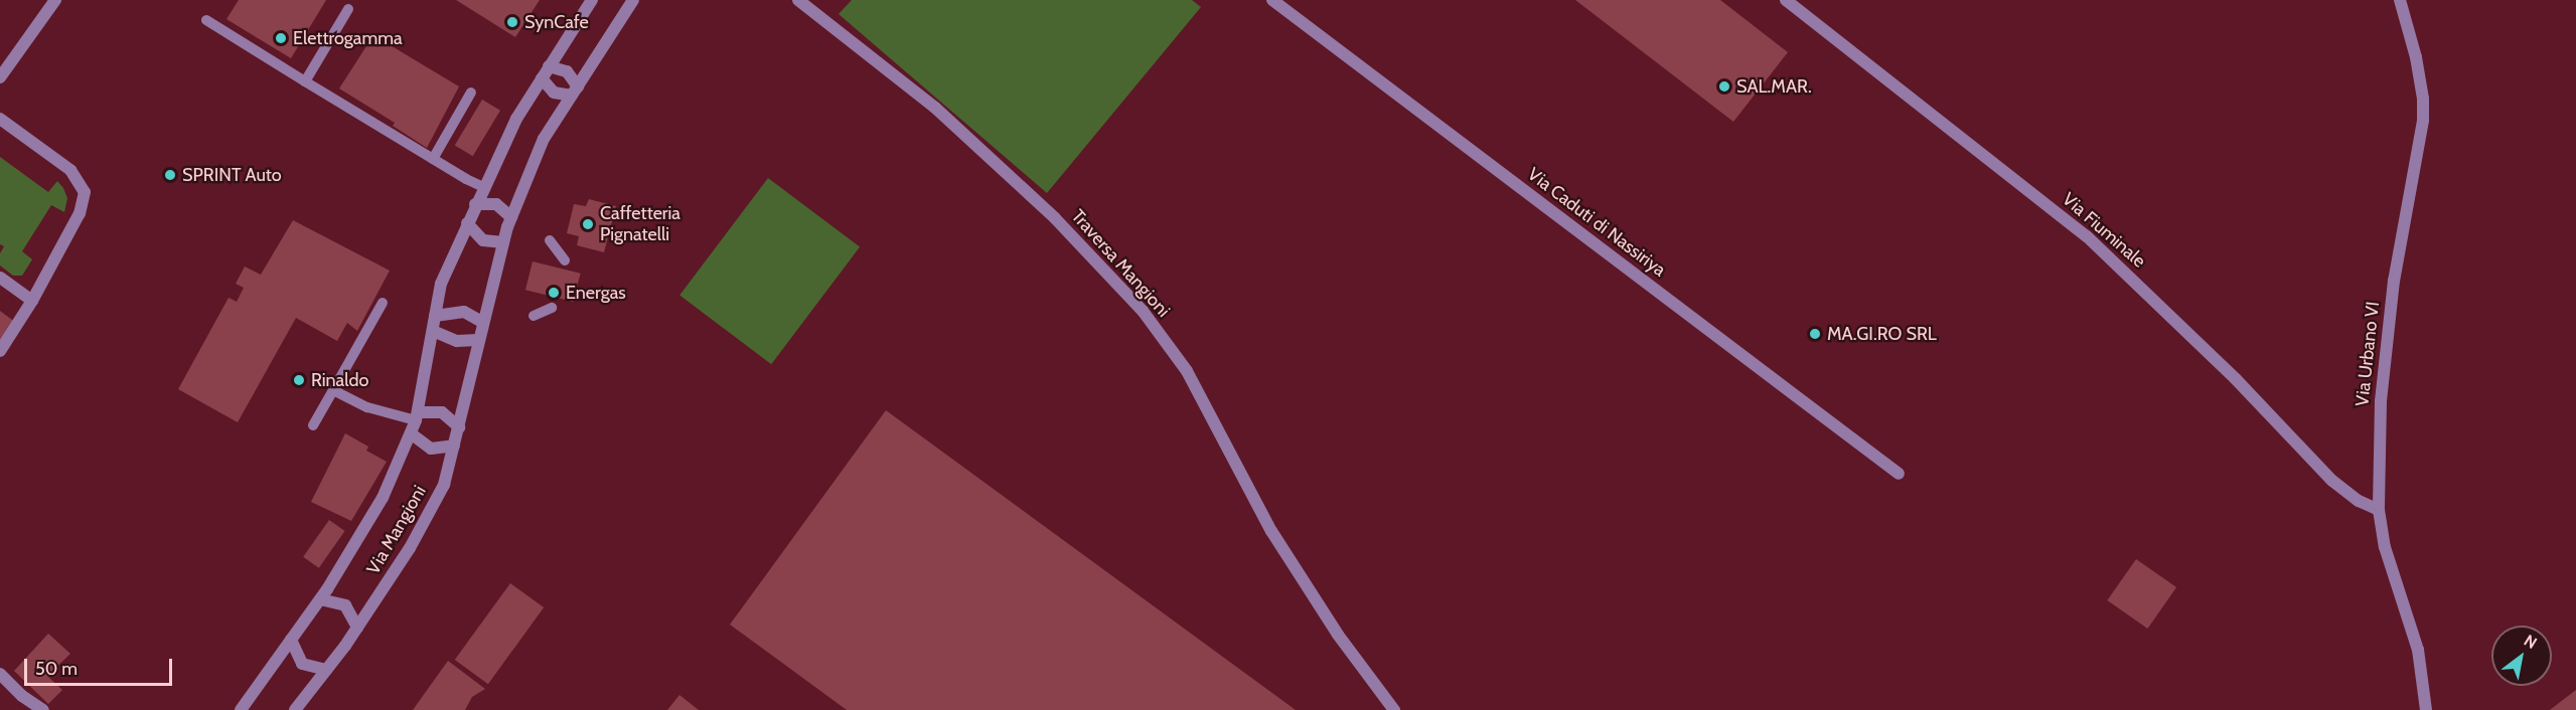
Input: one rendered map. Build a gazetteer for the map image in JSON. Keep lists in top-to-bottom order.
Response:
{
  "streets": {
    "street": [
      "Via Caduti di Nassiriya",
      "Via Fiuminale",
      "Traversa Mangioni",
      "Via Urbano VI",
      "Via Mangioni"
    ]
  },
  "crossings": [
    ["Via Fiuminale", "Via Urbano VI"]
  ],
  "places": [
    "SynCafe",
    "Elettrogamma",
    "SAL.MAR.",
    "SPRINT Auto",
    "Caffetteria Pignatelli",
    "Energas",
    "MA.GI.RO SRL",
    "Rinaldo"
  ],
  "scale_bar": "50 m",
  "north": "top right"
}
